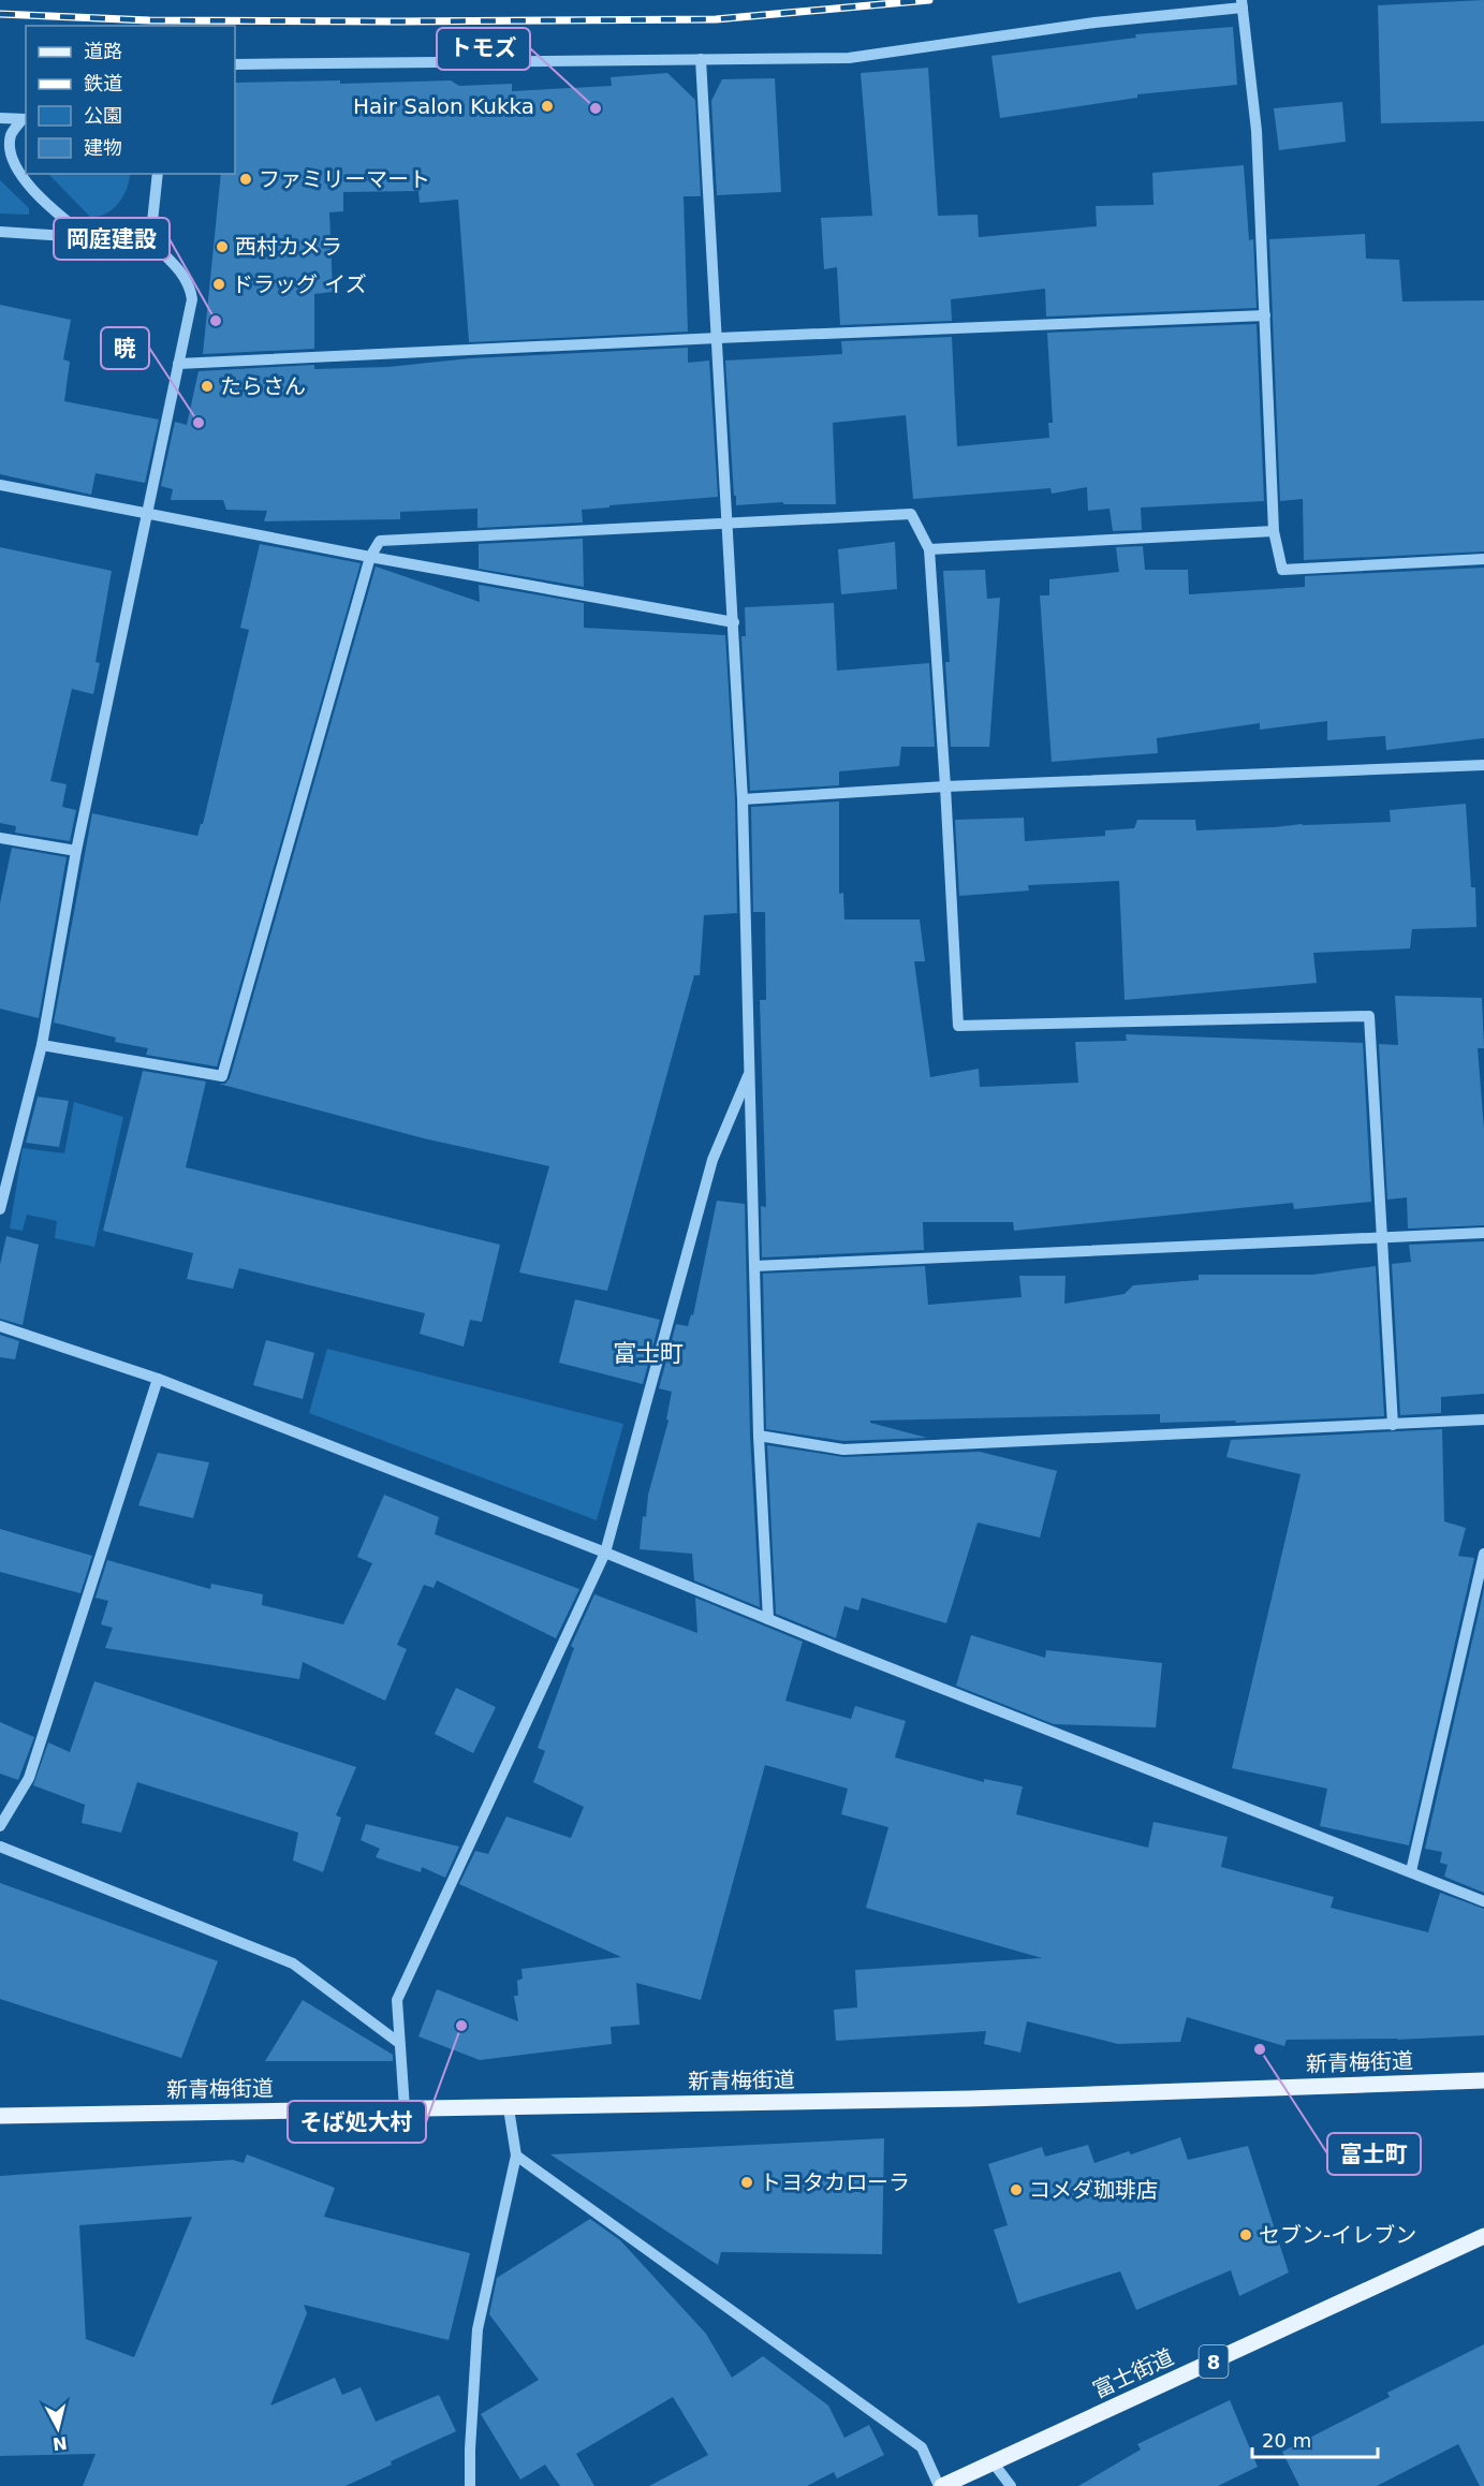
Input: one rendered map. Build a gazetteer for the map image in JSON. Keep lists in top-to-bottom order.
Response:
{
  "streets": {
    "main road": ["新青梅街道", "8", "富士街道"]
  },
  "districts": ["富士町"],
  "places": [
    "Hair Salon Kukka",
    "トモズ",
    "ファミリーマート",
    "西村カメラ",
    "ドラッグ イズ",
    "岡庭建設",
    "たらさん",
    "暁",
    "そば処大村",
    "富士町",
    "トヨタカローラ",
    "コメダ珈琲店",
    "セブン-イレブン"
  ],
  "legend": [
    "道路",
    "鉄道",
    "公園",
    "建物"
  ],
  "scale_bar": "20 m",
  "north": "bottom"
}
